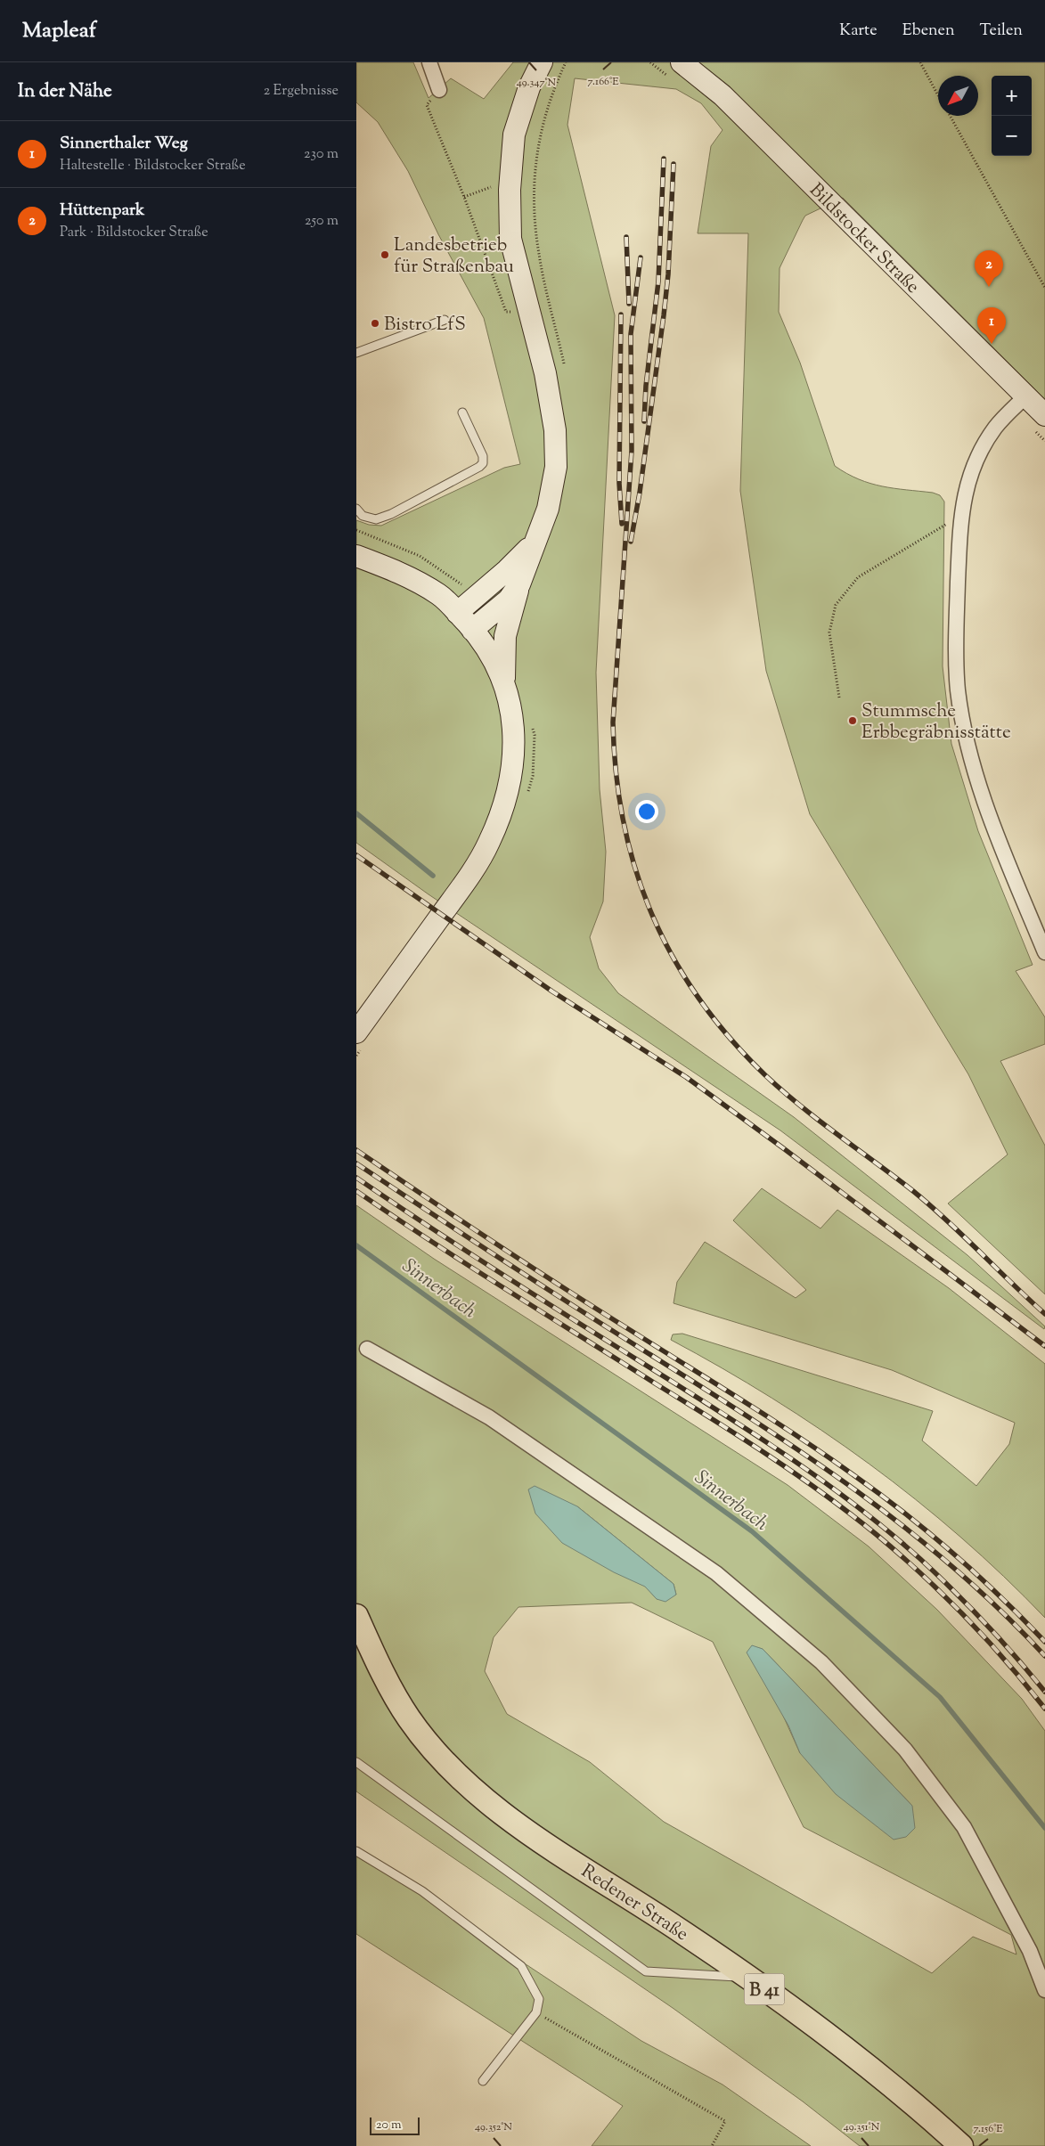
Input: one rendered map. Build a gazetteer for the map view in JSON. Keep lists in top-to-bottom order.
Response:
{
  "streets": {
    "main road": ["Bildstocker Straße", "Redener Straße", "B 41"]
  },
  "crossings": [
    ["Redener Straße", "B 41"]
  ],
  "water": ["Sinnerbach"],
  "places": ["Landesbetrieb für Straßenbau", "Bistro LfS", "Stummsche Erbbegräbnisstätte"],
  "scale_bar": "20 m",
  "north": "bottom left",
  "page": {
    "header": "Mapleaf",
    "nav": ["Karte", "Ebenen", "Teilen"],
    "heading": ["In der Nähe", "2 Ergebnisse"],
    "map_buttons": ["+", "−"],
    "list": [
      {
        "mark": "1",
        "name": "Sinnerthaler Weg",
        "note": "Haltestelle · Bildstocker Straße",
        "value": "230 m"
      },
      {
        "mark": "2",
        "name": "Hüttenpark",
        "note": "Park · Bildstocker Straße",
        "value": "250 m"
      }
    ],
    "pins": ["2", "1"],
    "scale": "20 m"
  },
  "coordinates": [
    "7.166°E",
    "49.347°N",
    "49.352°N",
    "49.351°N",
    "7.156°E"
  ]
}
